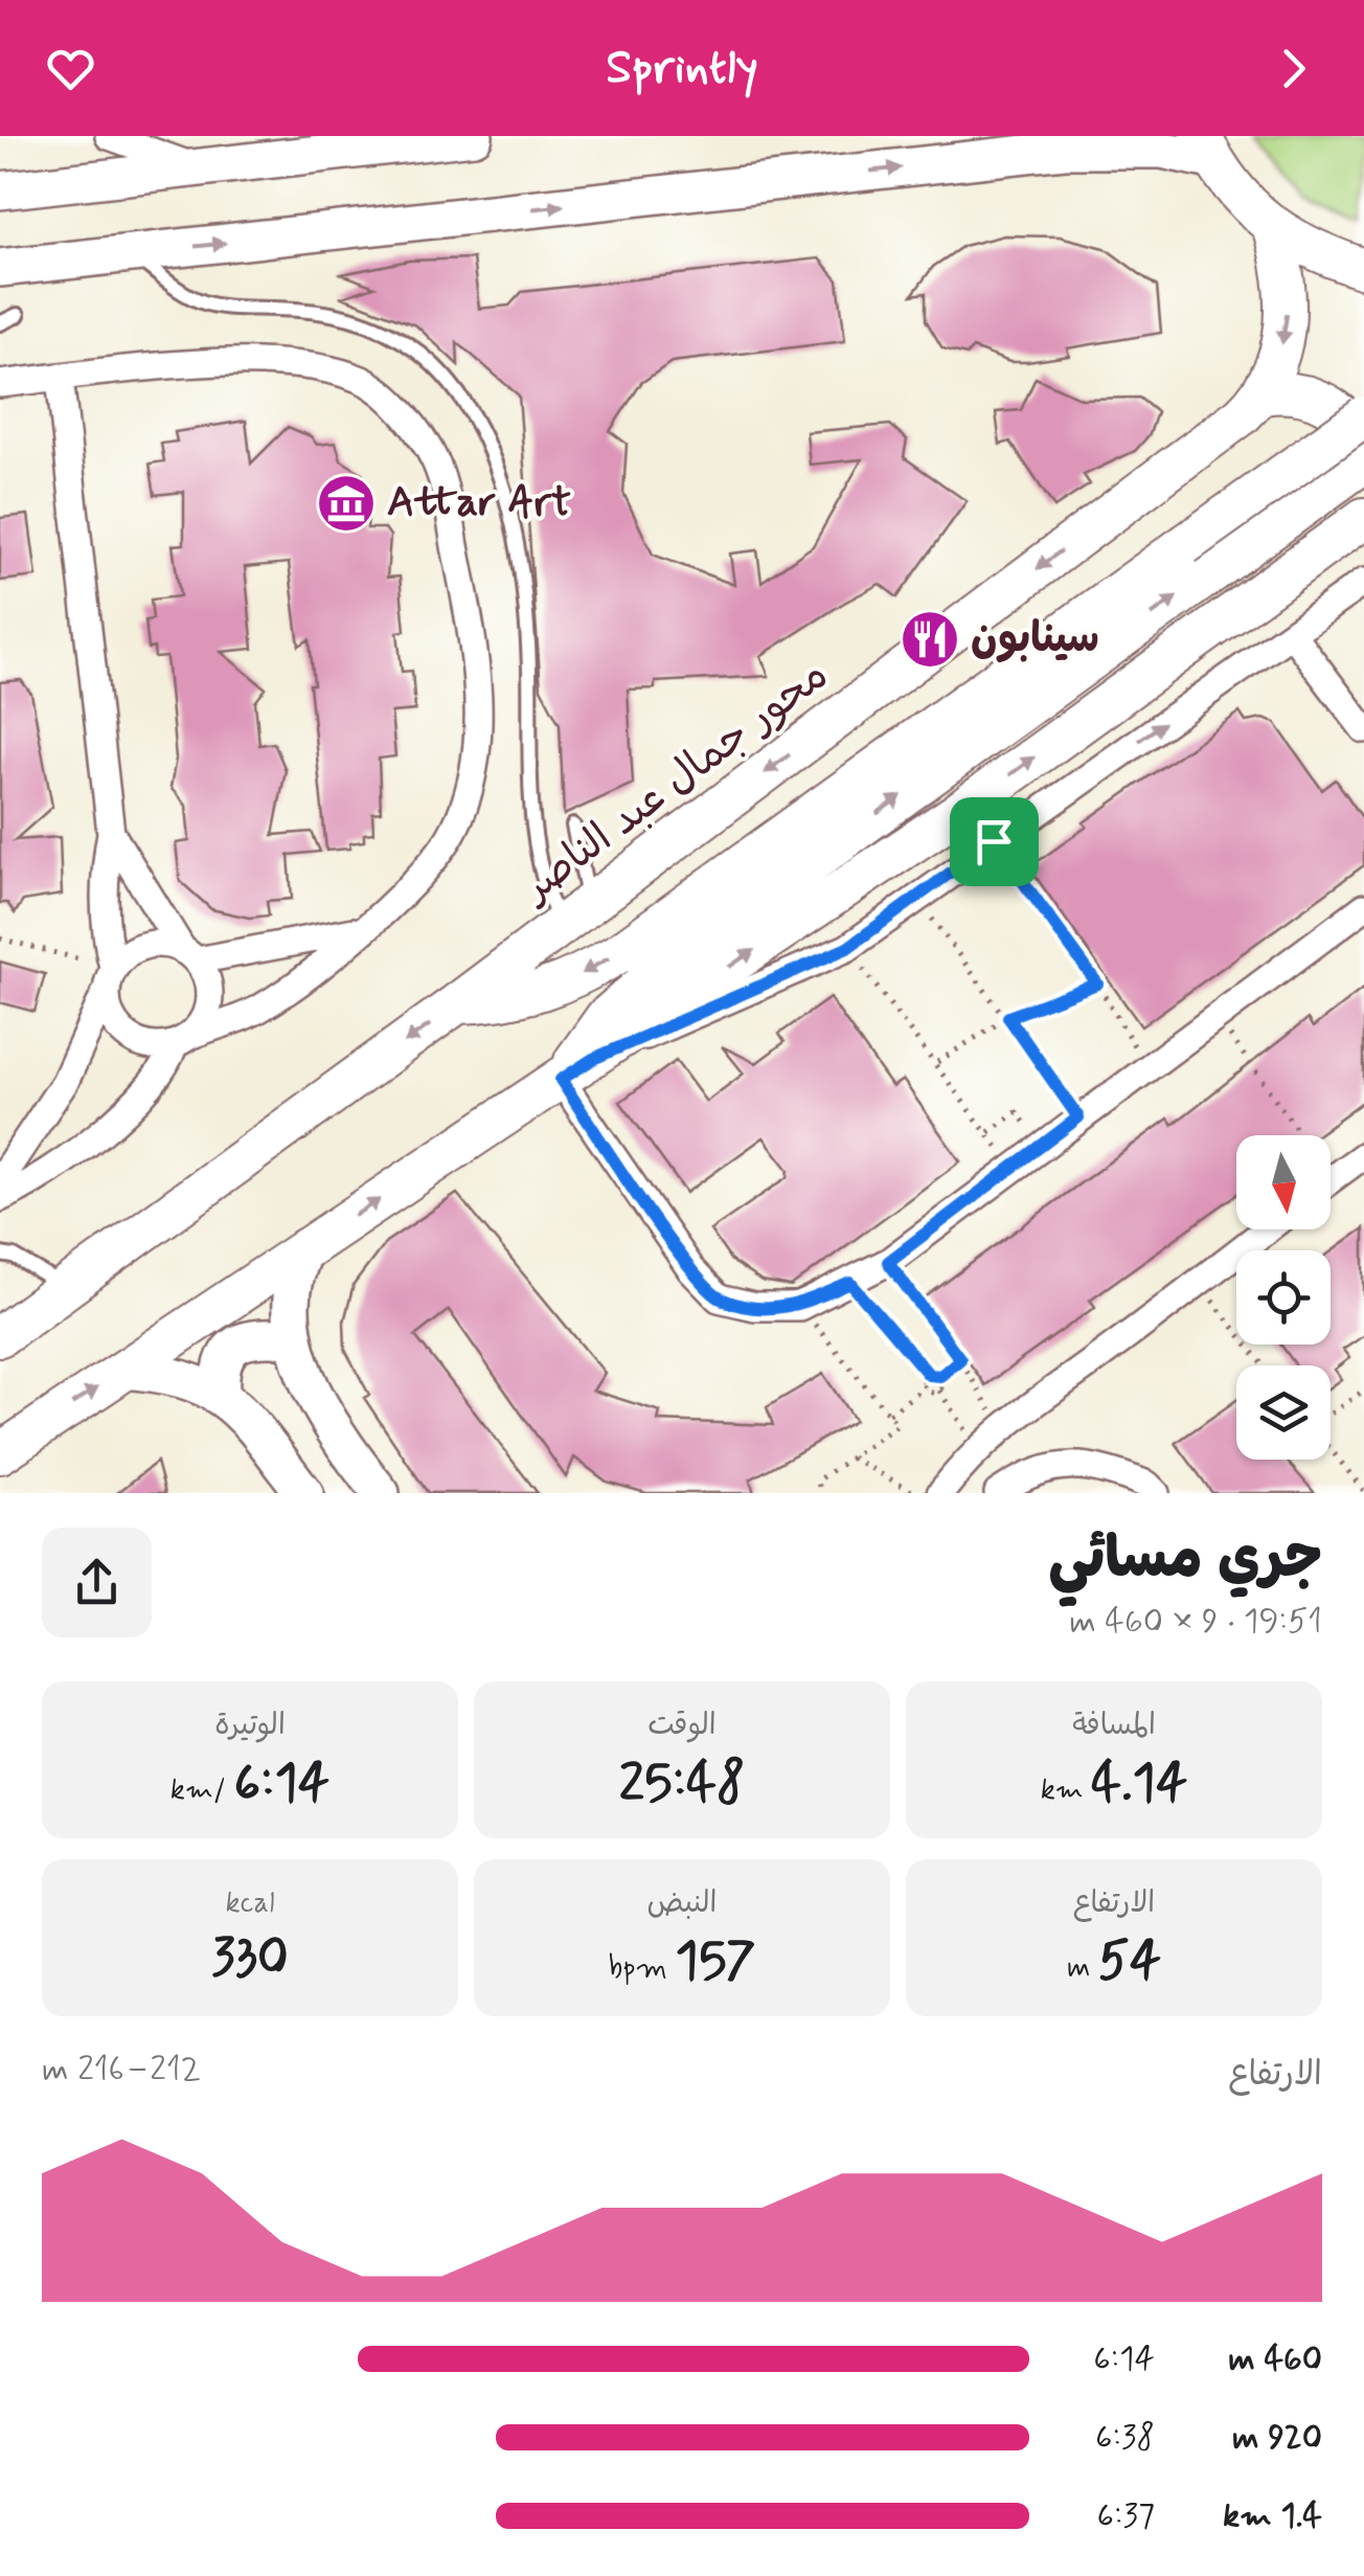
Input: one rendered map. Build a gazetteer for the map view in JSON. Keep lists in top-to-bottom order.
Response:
{
  "streets": {
    "main road": ["محور جمال عبد الناصر"]
  },
  "places": {
    "museum": ["Attar Art"],
    "restaurant": ["سينابون"]
  },
  "north": "bottom",
  "page": {
    "header": "Sprintly",
    "heading": ["جري مسائي", "19:51 · 9 × 460 m"],
    "stats": [
      ["المسافة", "4.14 km"],
      ["الوقت", "25:48"],
      ["الوتيرة", "6:14 /km"],
      ["الارتفاع", "54 m"],
      ["النبض", "157 bpm"],
      ["kcal", "330"]
    ],
    "chart": ["الارتفاع", "212–216 m"],
    "list": [
      {
        "name": "460 m",
        "note": "6:14"
      },
      {
        "name": "920 m",
        "note": "6:38"
      },
      {
        "name": "1.4 km",
        "note": "6:37"
      }
    ]
  }
}
